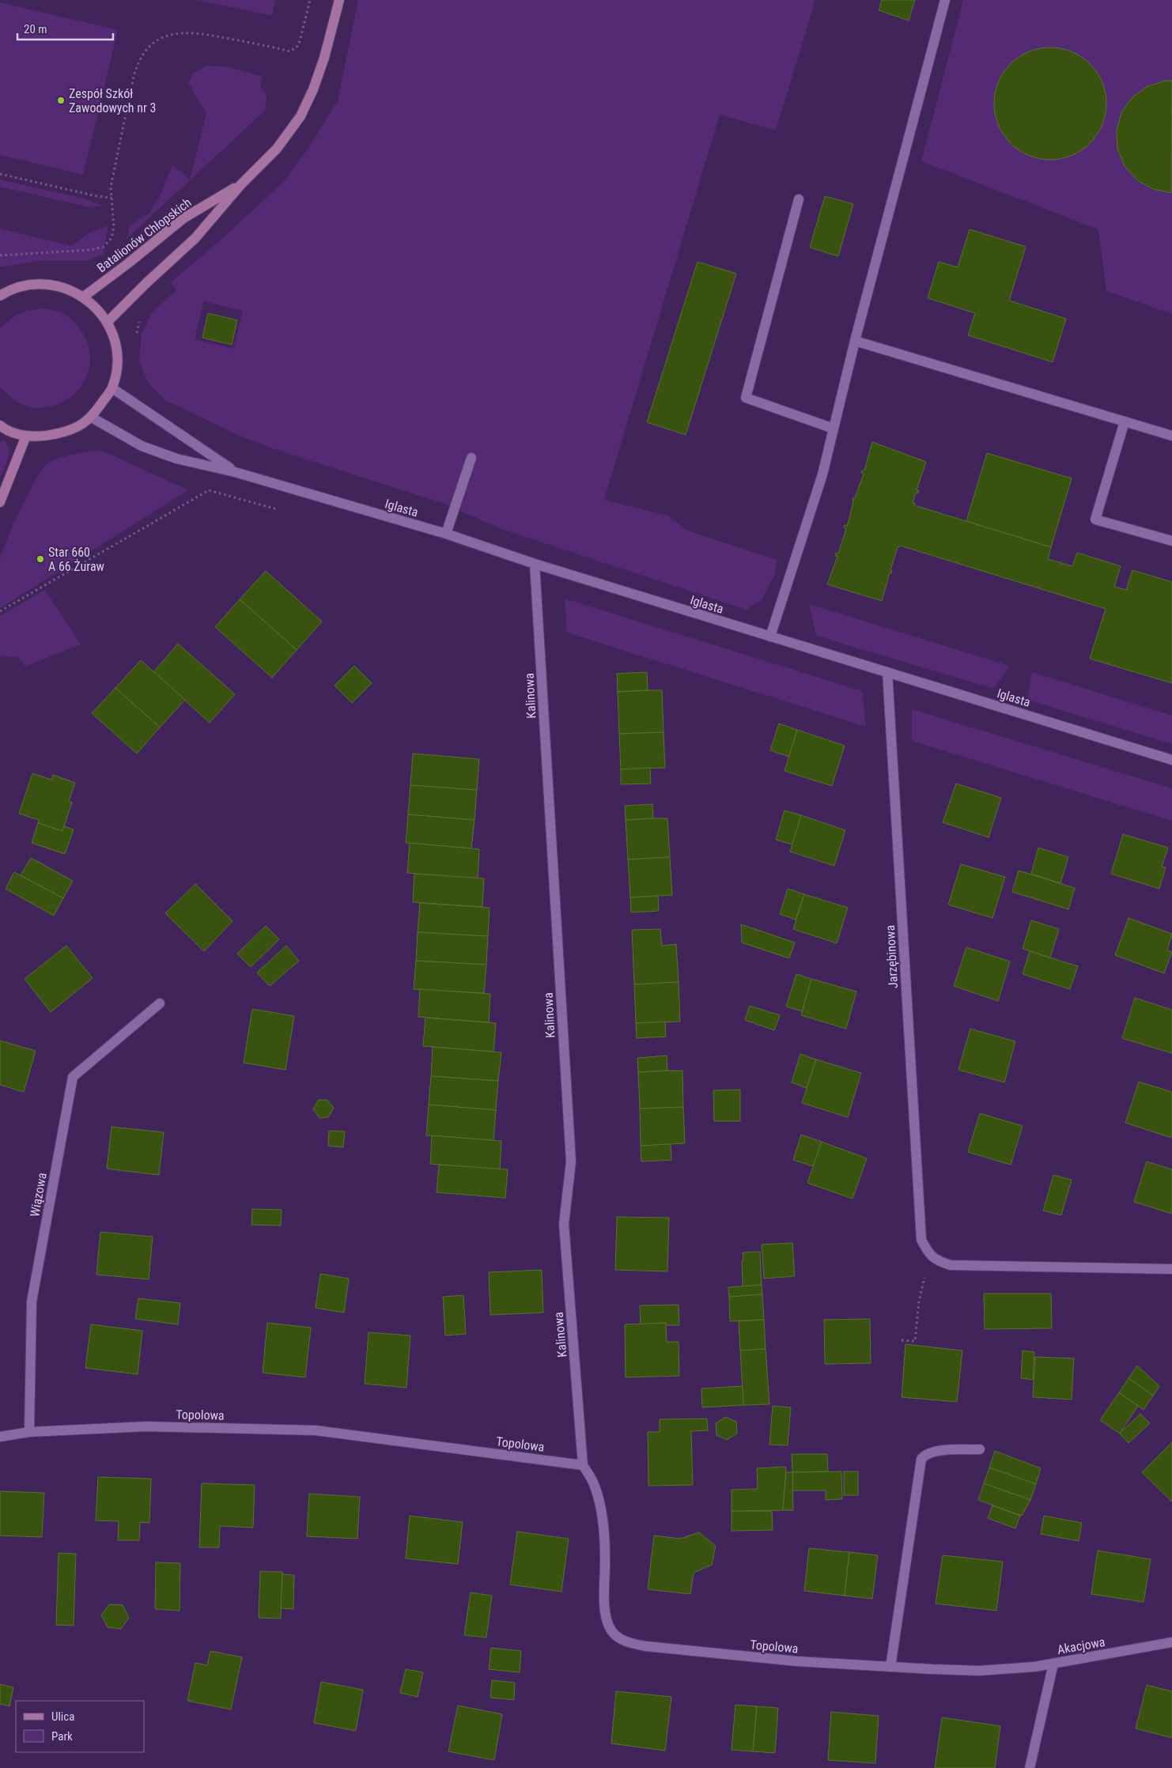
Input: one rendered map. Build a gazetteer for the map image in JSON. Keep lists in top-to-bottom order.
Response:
{
  "streets": {
    "street": [
      "Batalionów Chłopskich",
      "Iglasta",
      "Kalinowa",
      "Jarzębinowa",
      "Wiązowa",
      "Topolowa",
      "Akacjowa"
    ]
  },
  "crossings": [
    ["Iglasta", "Kalinowa"],
    ["Iglasta", "Jarzębinowa"],
    ["Kalinowa", "Topolowa"],
    ["Wiązowa", "Topolowa"],
    ["Topolowa", "Akacjowa"]
  ],
  "places": ["Zespół Szkół Zawodowych nr 3", "Star 660 A 66 Żuraw"],
  "legend": ["Ulica", "Park"],
  "scale_bar": "20 m"
}
